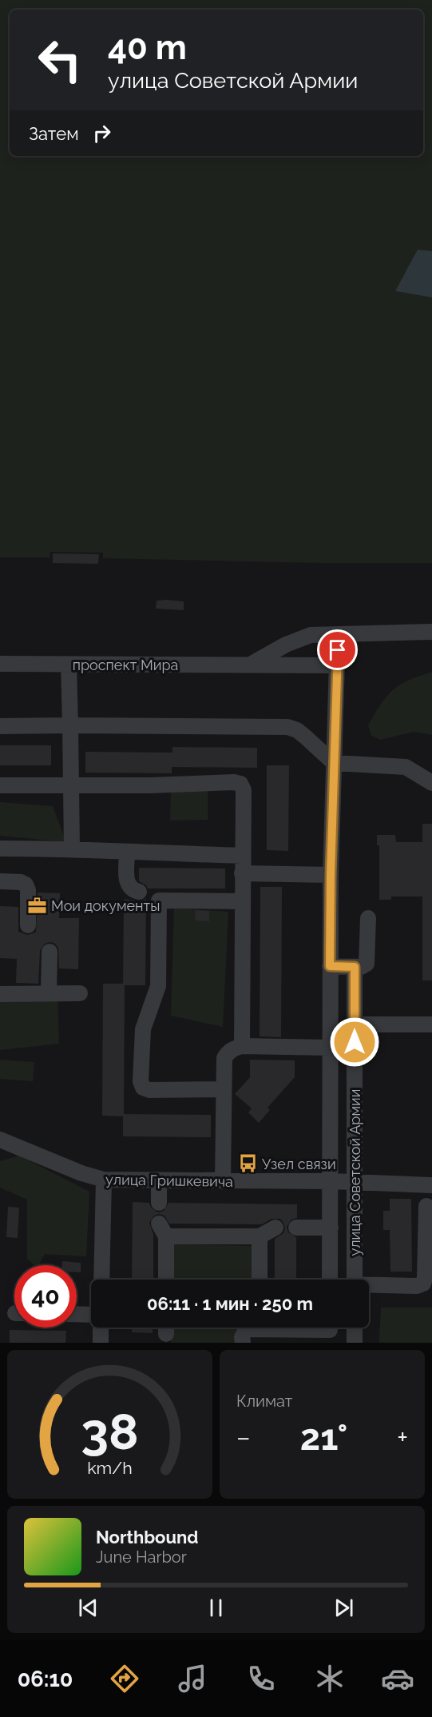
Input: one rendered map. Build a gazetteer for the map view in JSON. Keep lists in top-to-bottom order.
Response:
{
  "streets": {
    "street": ["проспект Мира", "улица Советской Армии", "улица Гришкевича"]
  },
  "crossings": [
    ["проспект Мира", "улица Советской Армии"],
    ["улица Советской Армии", "улица Гришкевича"]
  ],
  "places": {
    "office": ["Мои документы"],
    "bus stop": ["Узел связи"]
  },
  "page": {
    "turn": ["40 m", "улица Советской Армии"],
    "then": "Затем",
    "limit": "40",
    "trip": "06:11 · 1 мин · 250 m",
    "tile": "Климат",
    "heat": ["−", "21°", "+"],
    "song": ["Northbound", "June Harbor"],
    "tabs": "06:10",
    "gauge": ["38", "km/h"]
  }
}
